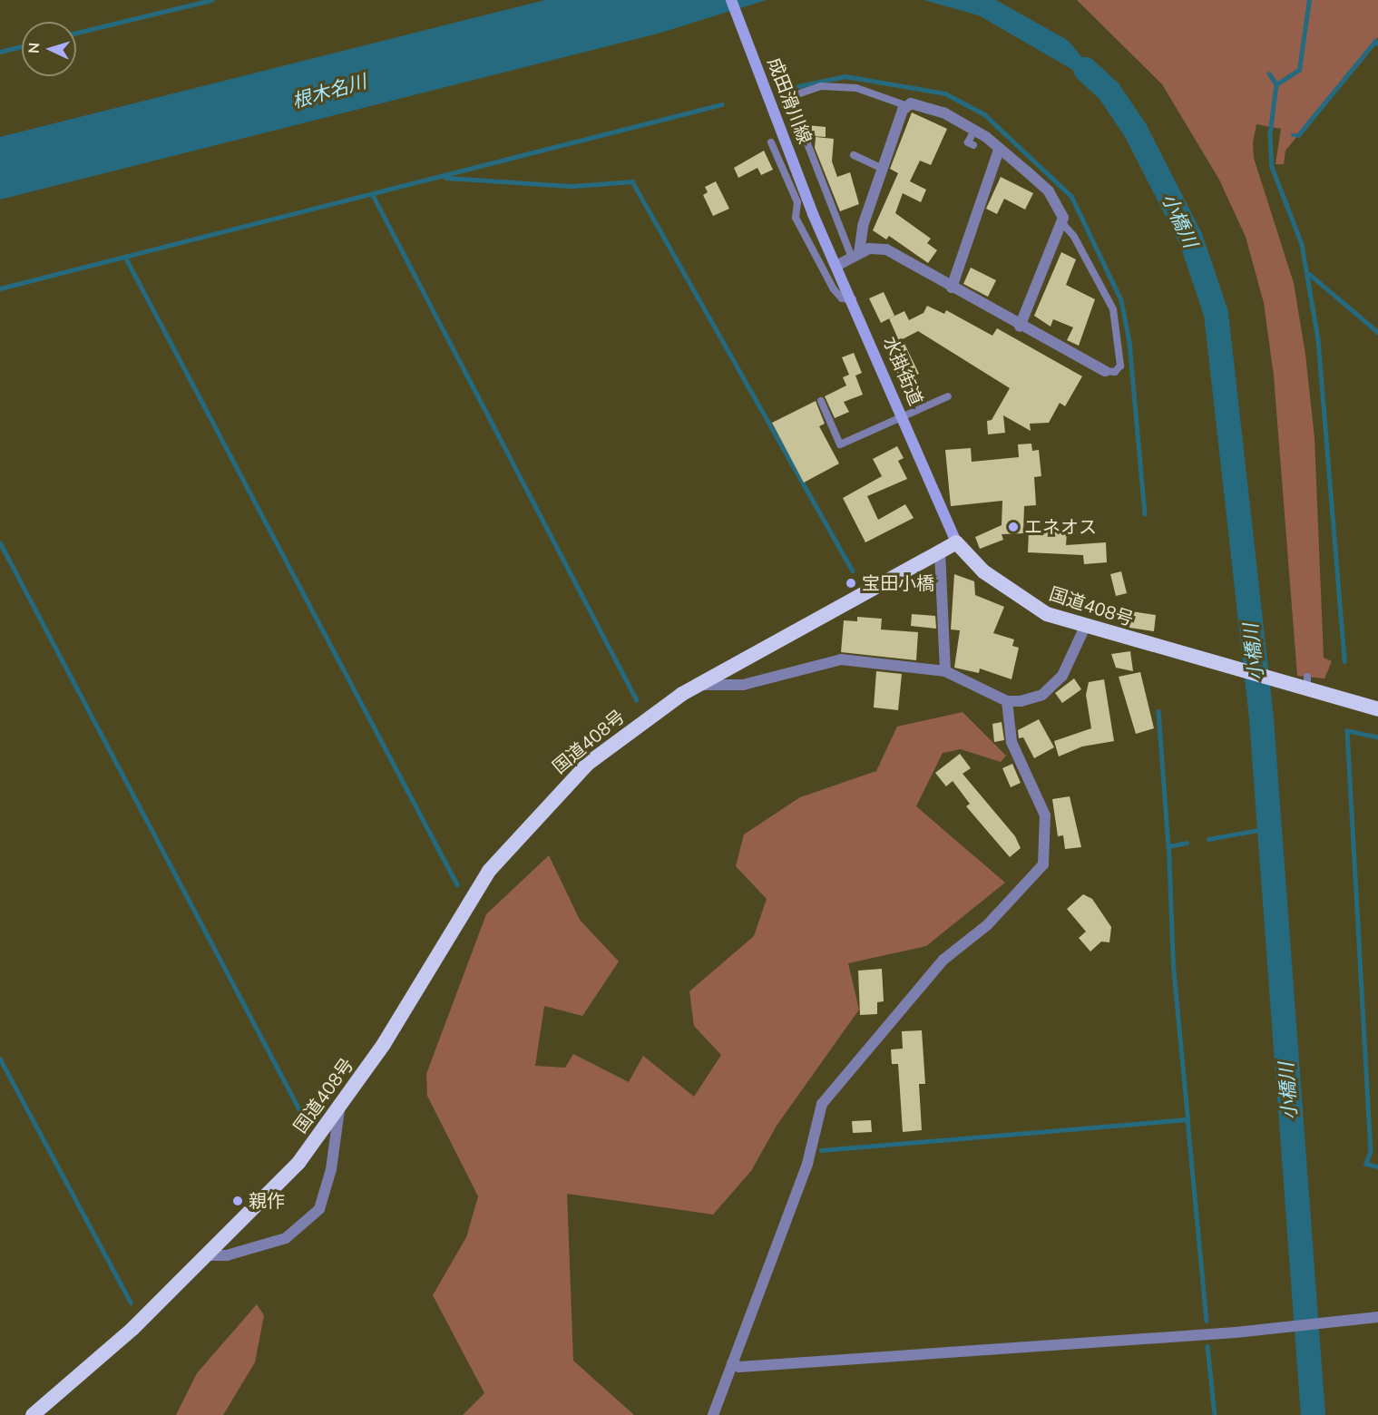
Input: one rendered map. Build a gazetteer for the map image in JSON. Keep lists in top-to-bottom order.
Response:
{
  "streets": {
    "highway": ["国道408号"],
    "main road": ["成田滑川線", "水掛街道"]
  },
  "crossings": [
    ["成田滑川線", "水掛街道"],
    ["水掛街道", "国道408号"]
  ],
  "water": ["根木名川", "小橋川"],
  "places": ["エネオス", "宝田小橋", "親作"],
  "north": "left"
}
